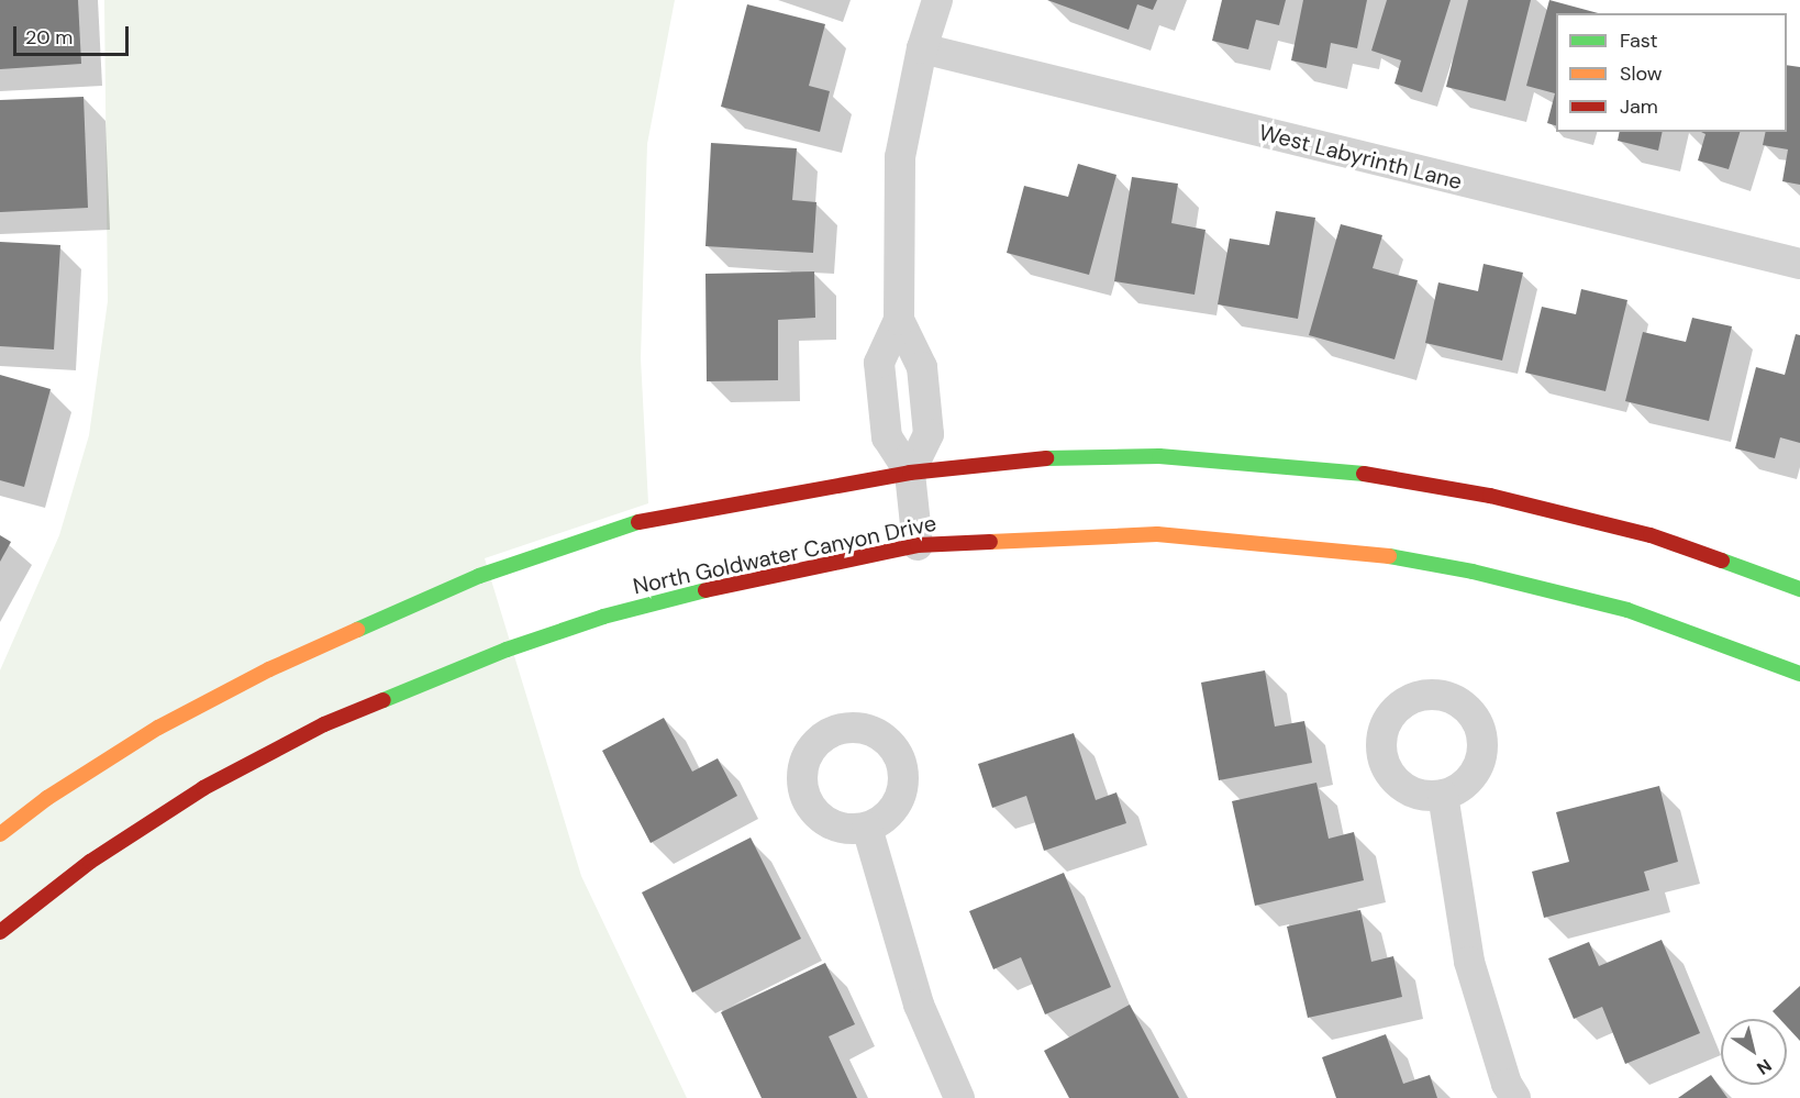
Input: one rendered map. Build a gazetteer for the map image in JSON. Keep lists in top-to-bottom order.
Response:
{
  "streets": {
    "street": ["West Labyrinth Lane", "North Goldwater Canyon Drive"]
  },
  "legend": ["Fast", "Slow", "Jam"],
  "scale_bar": "20 m",
  "north": "bottom right"
}
